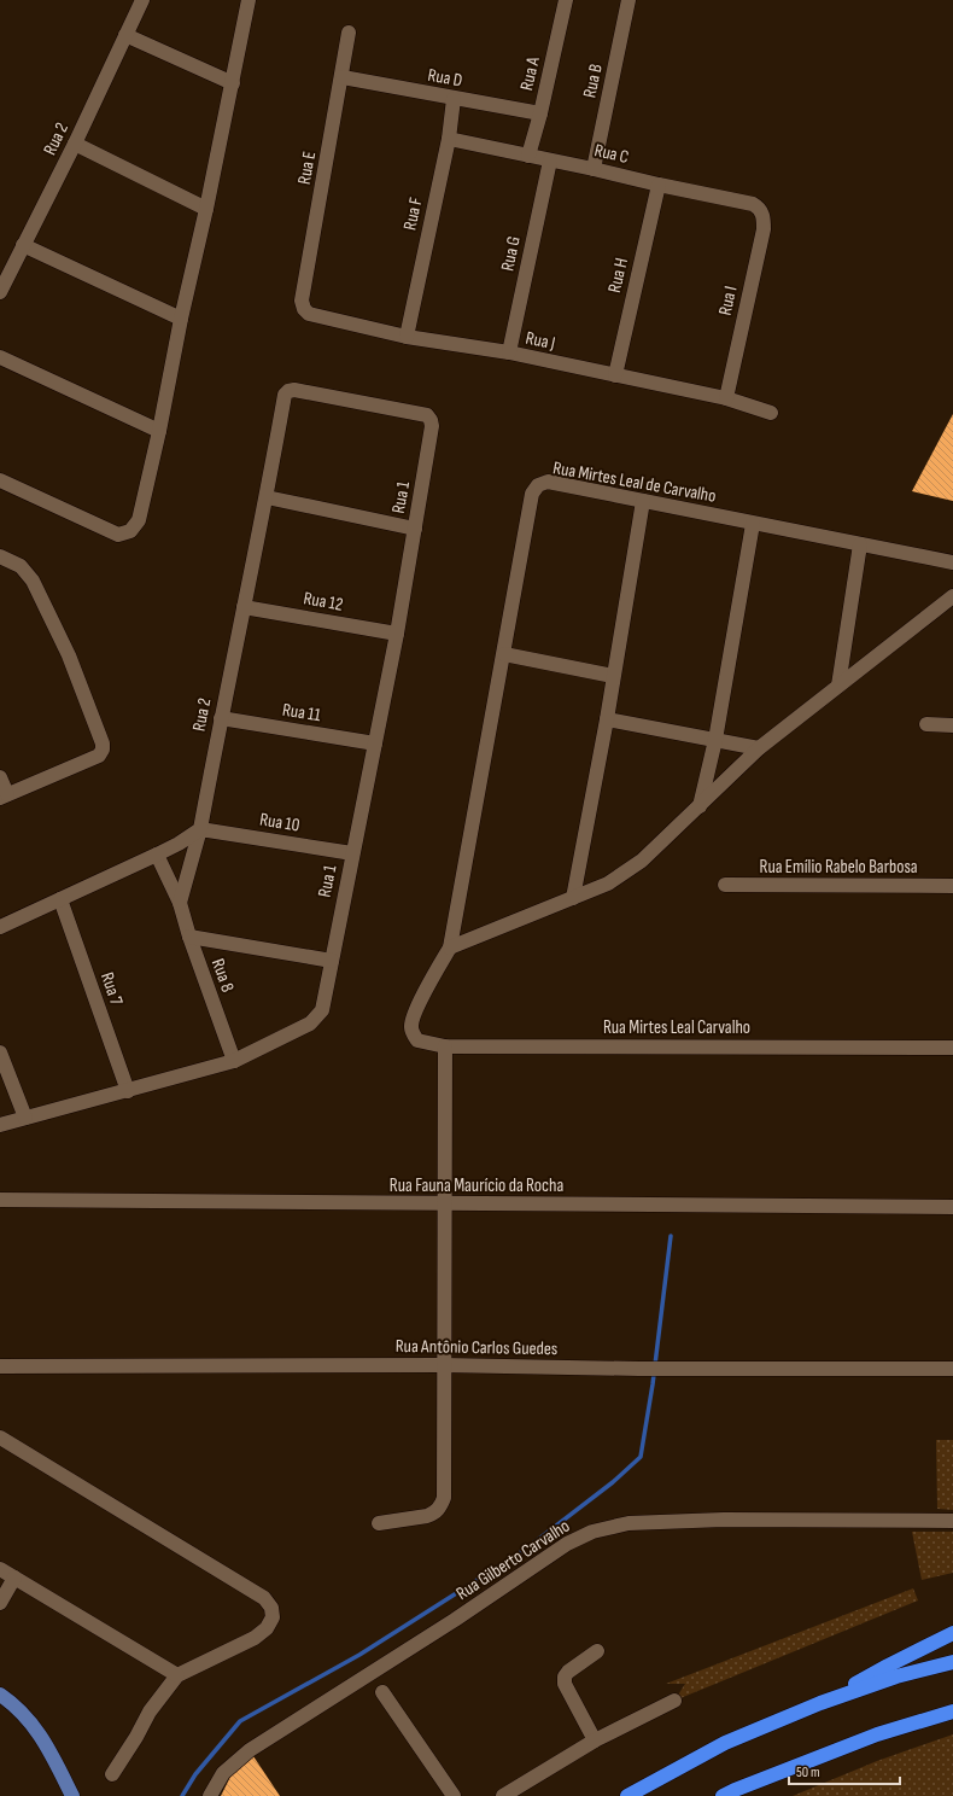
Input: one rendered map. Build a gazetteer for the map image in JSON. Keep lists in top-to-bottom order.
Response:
{
  "streets": {
    "street": [
      "Rua A",
      "Rua D",
      "Rua B",
      "Rua 2",
      "Rua C",
      "Rua E",
      "Rua F",
      "Rua G",
      "Rua H",
      "Rua I",
      "Rua J",
      "Rua Mirtes Leal de Carvalho",
      "Rua 1",
      "Rua 12",
      "Rua 11",
      "Rua 10",
      "Rua Emílio Rabelo Barbosa",
      "Rua 8",
      "Rua 7",
      "Rua Mirtes Leal Carvalho",
      "Rua Fauna Maurício da Rocha",
      "Rua Antônio Carlos Guedes",
      "Rua Gilberto Carvalho"
    ]
  },
  "crossings": [
    ["Rua A", "Rua D"],
    ["Rua A", "Rua C"],
    ["Rua D", "Rua E"],
    ["Rua D", "Rua F"],
    ["Rua B", "Rua C"],
    ["Rua 2", "Rua 1"],
    ["Rua 2", "Rua 12"],
    ["Rua 2", "Rua 11"],
    ["Rua 2", "Rua 10"],
    ["Rua C", "Rua F"],
    ["Rua C", "Rua G"],
    ["Rua C", "Rua H"],
    ["Rua C", "Rua I"],
    ["Rua E", "Rua J"],
    ["Rua F", "Rua J"],
    ["Rua G", "Rua J"],
    ["Rua H", "Rua J"],
    ["Rua I", "Rua J"],
    ["Rua Mirtes Leal de Carvalho", "Rua Mirtes Leal Carvalho"],
    ["Rua 1", "Rua 12"],
    ["Rua 1", "Rua 11"],
    ["Rua 1", "Rua 10"],
    ["Rua 1", "Rua 8"],
    ["Rua 1", "Rua 7"]
  ],
  "scale_bar": "50 m"
}
